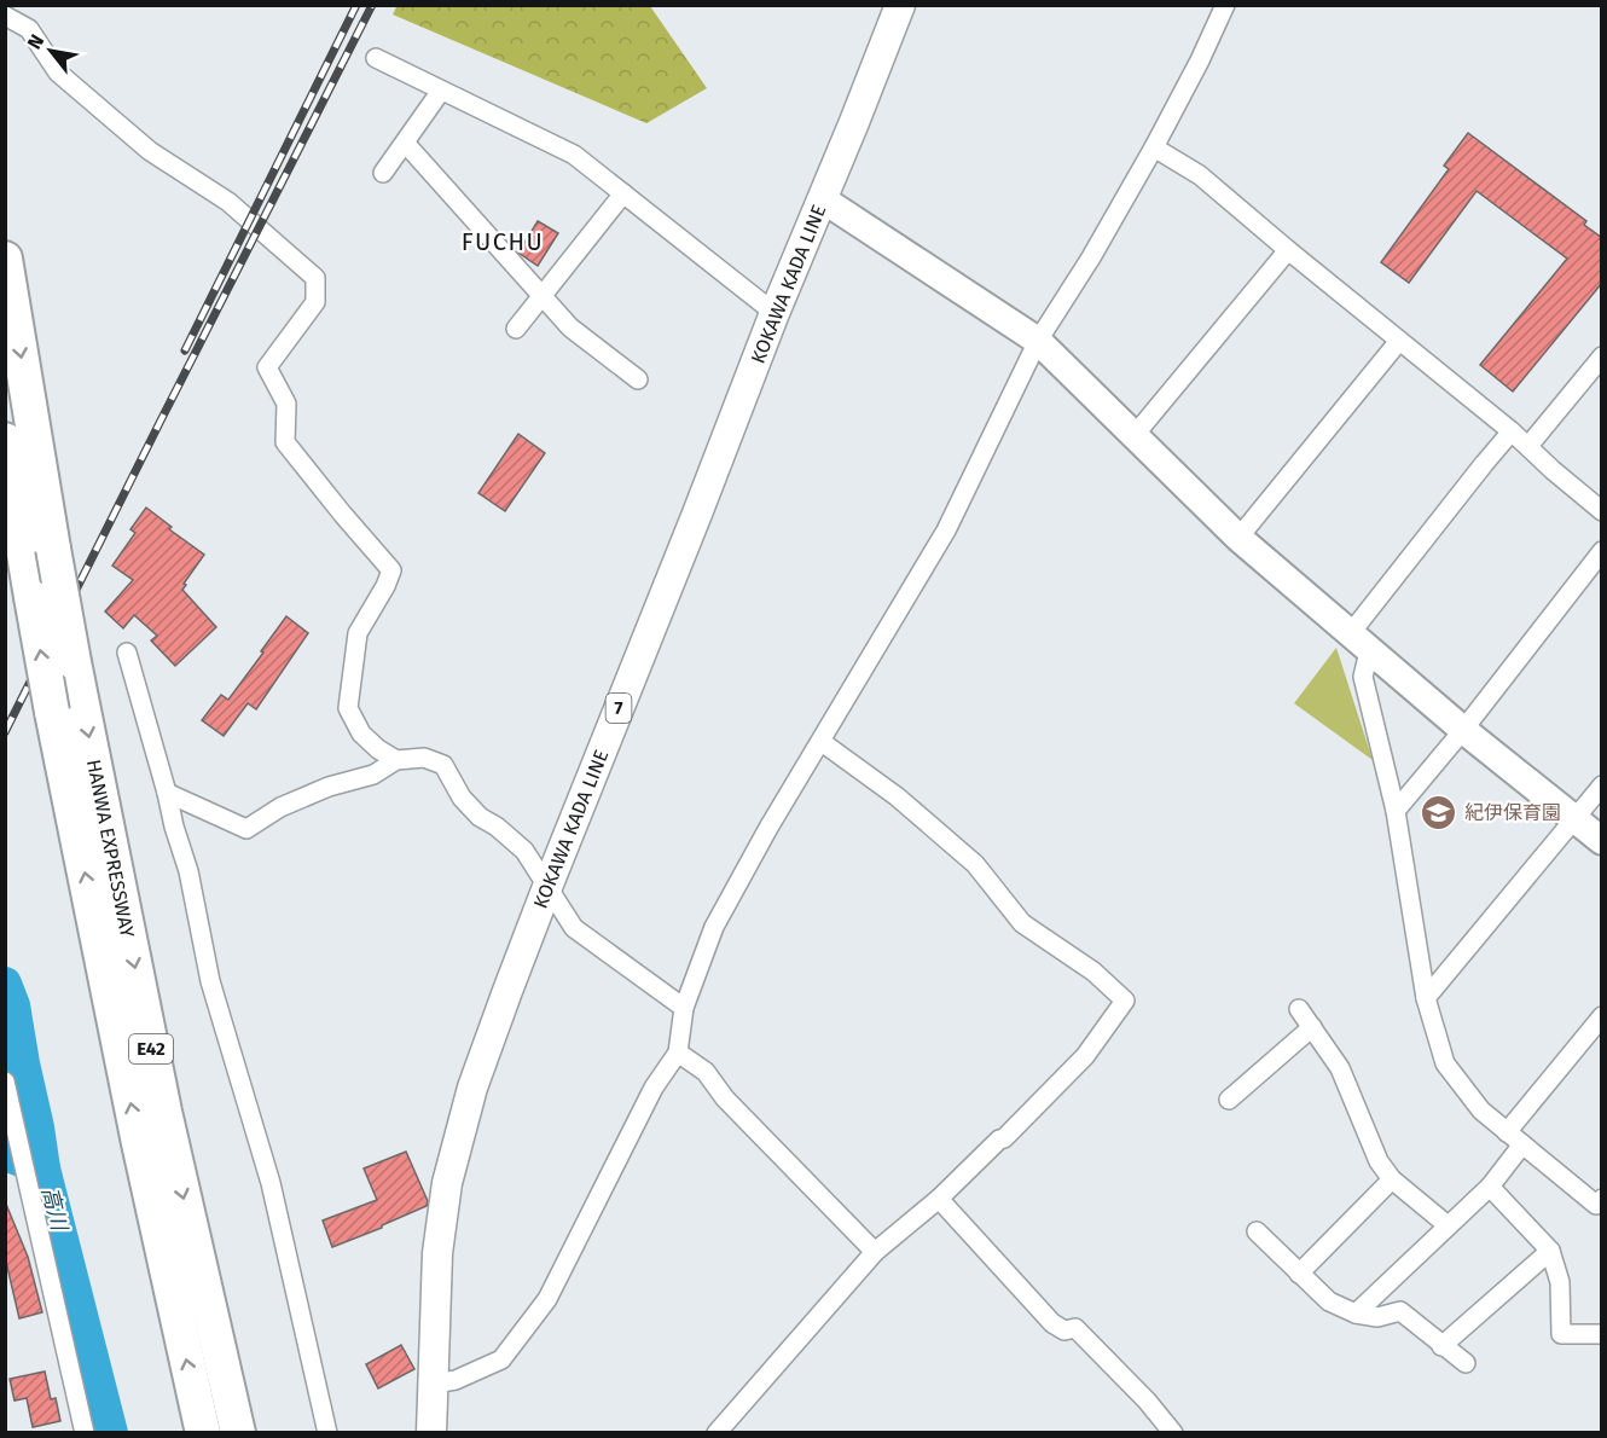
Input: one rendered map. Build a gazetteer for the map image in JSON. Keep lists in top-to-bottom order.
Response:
{
  "streets": {
    "highway": ["HANWA EXPRESSWAY", "E42"],
    "main road": ["KOKAWA KADA LINE", "7"]
  },
  "districts": ["FUCHU"],
  "water": ["高川"],
  "places": {
    "school or university": ["紀伊保育園"]
  },
  "north": "top left"
}
